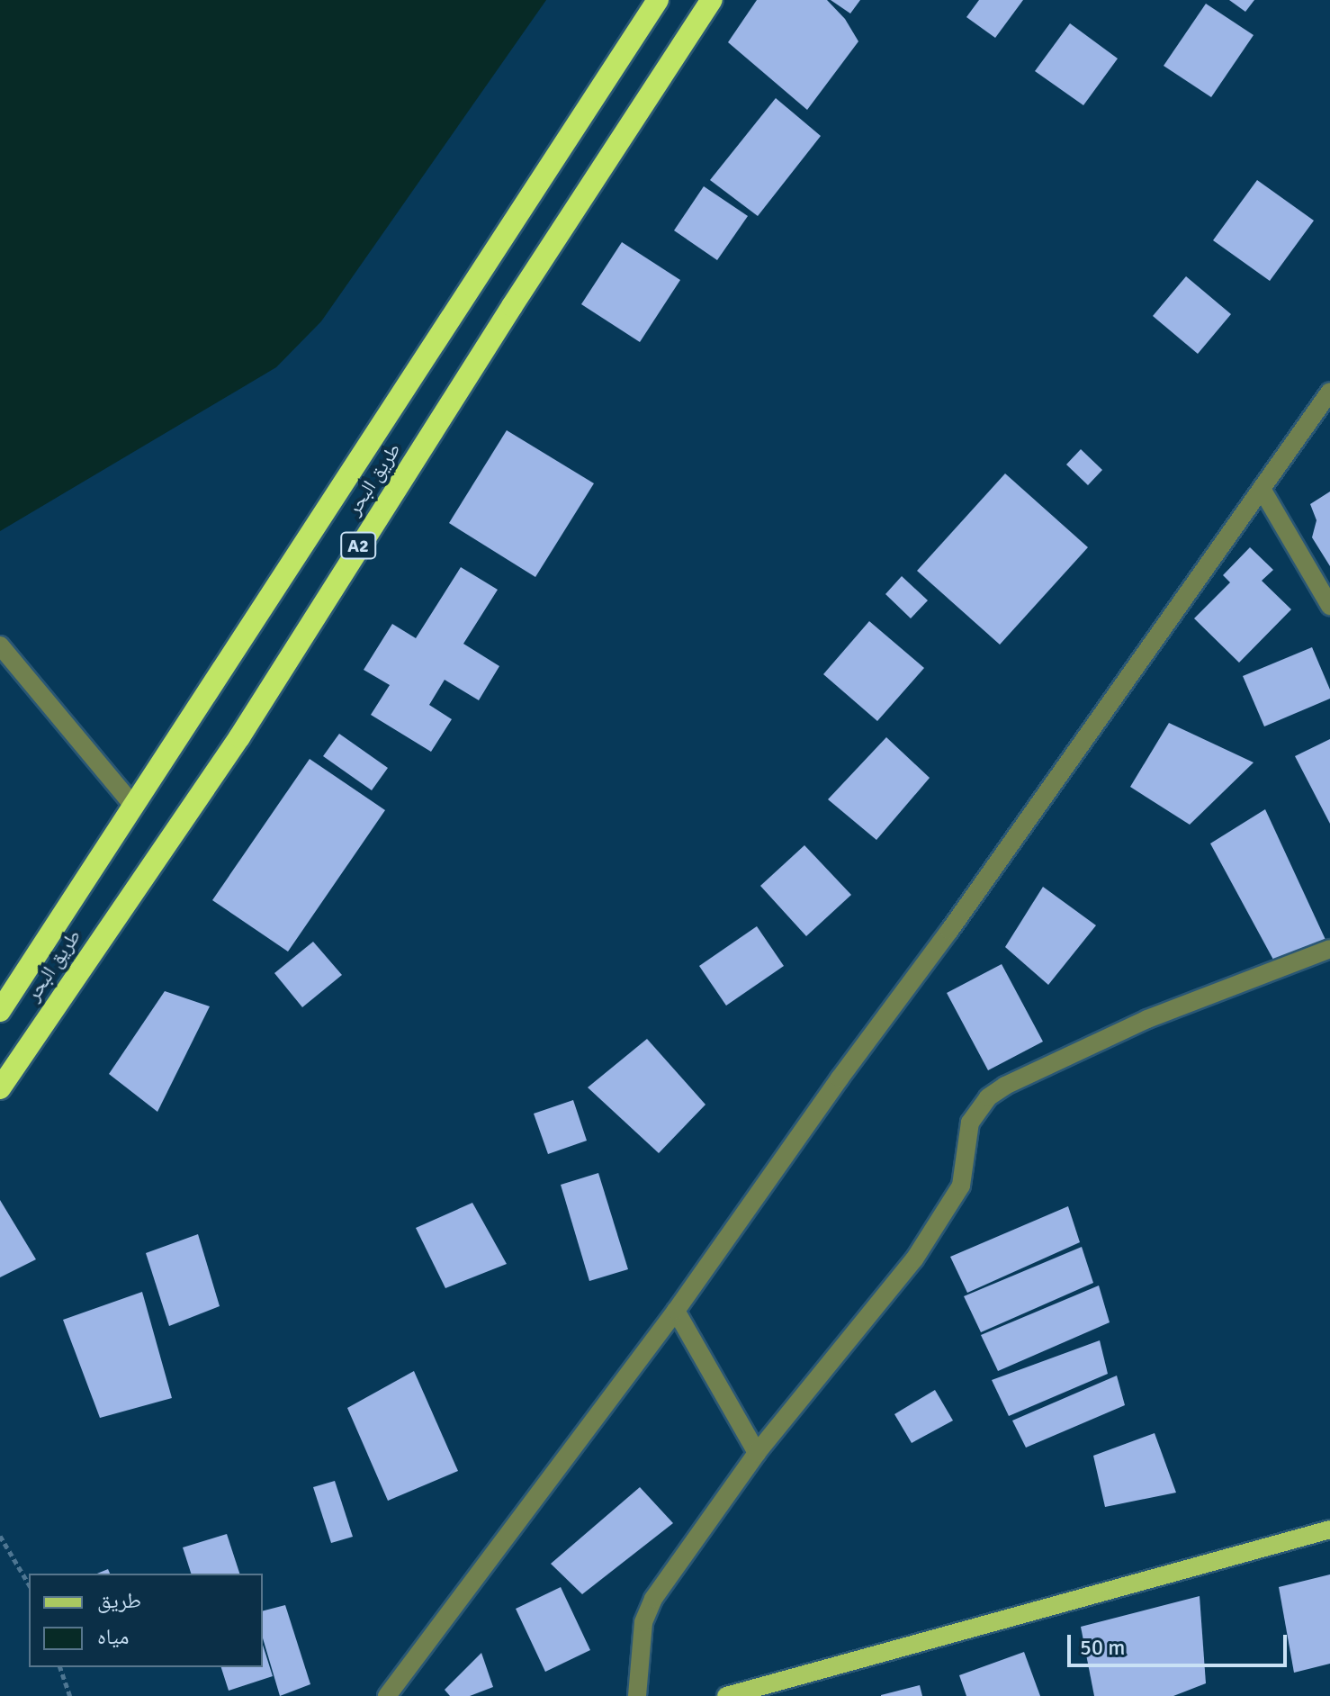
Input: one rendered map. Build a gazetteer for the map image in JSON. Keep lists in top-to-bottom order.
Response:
{
  "streets": {
    "highway": ["طريق البحر", "A2"]
  },
  "legend": ["طريق", "مياه"],
  "scale_bar": "50 m"
}
